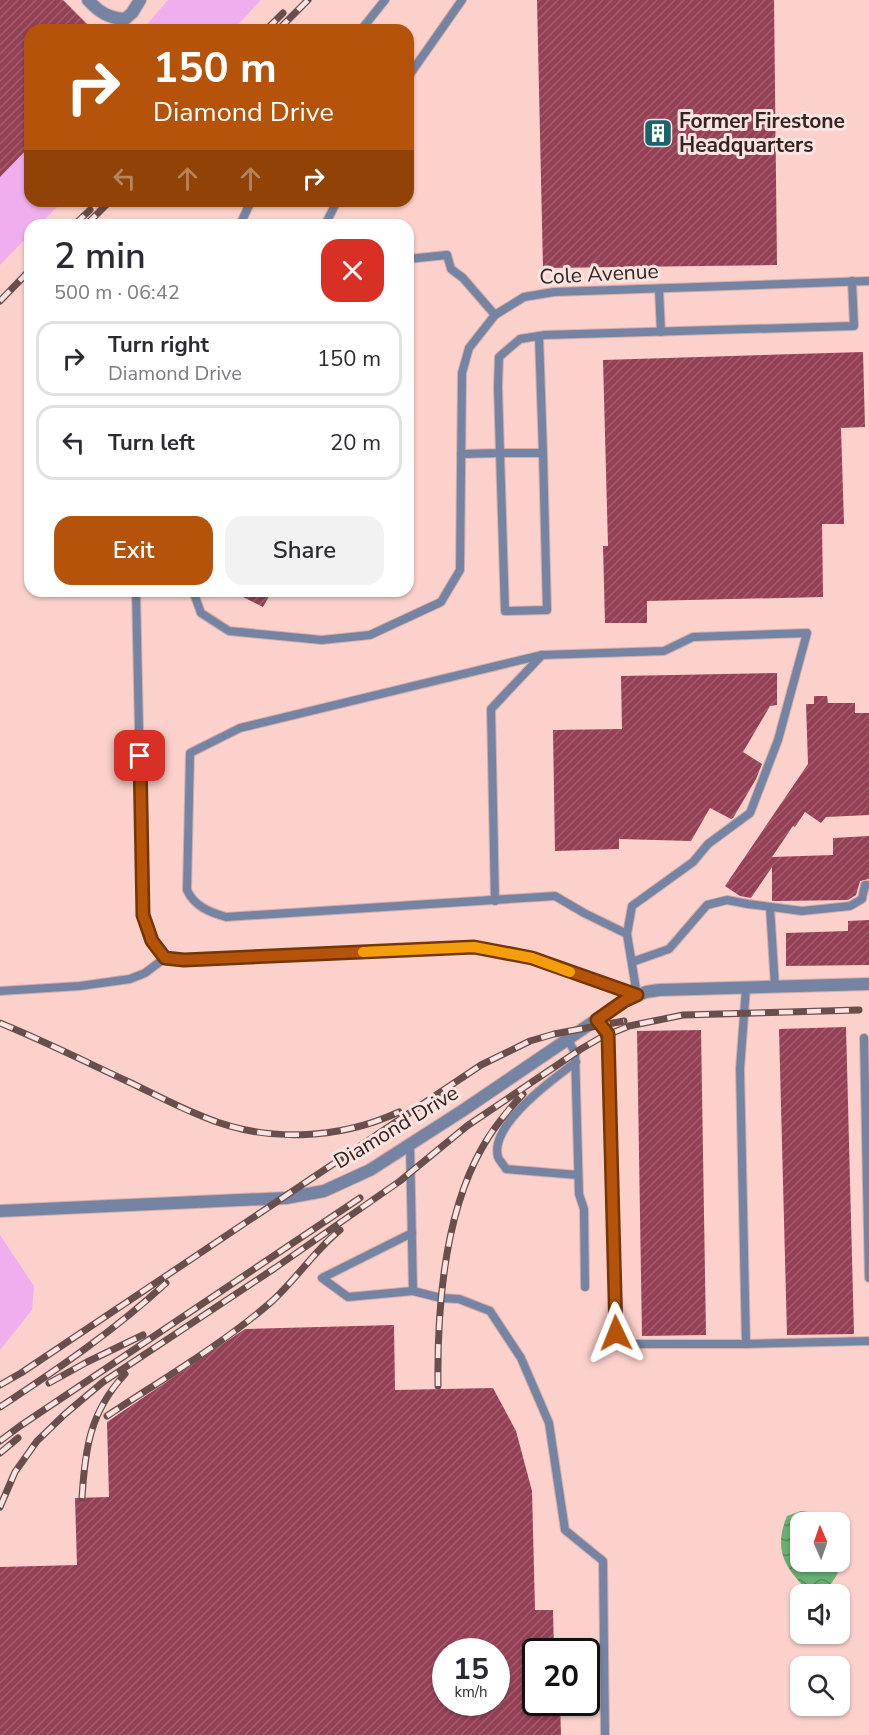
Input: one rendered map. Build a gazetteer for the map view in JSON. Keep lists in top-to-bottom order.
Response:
{
  "streets": {
    "street": ["Diamond Drive"],
    "lane": ["Cole Avenue"]
  },
  "places": {
    "building": ["Former Firestone Headquarters"]
  },
  "north": "top",
  "page": {
    "turn": ["150 m", "Diamond Drive"],
    "heading": ["2 min", "500 m · 06:42"],
    "list": [
      {
        "name": "Turn right",
        "note": "Diamond Drive",
        "value": "150 m"
      },
      {
        "name": "Turn left",
        "value": "20 m"
      }
    ],
    "buttons": ["Exit", "Share"],
    "speed": "15 km/h",
    "limit": "20"
  }
}
